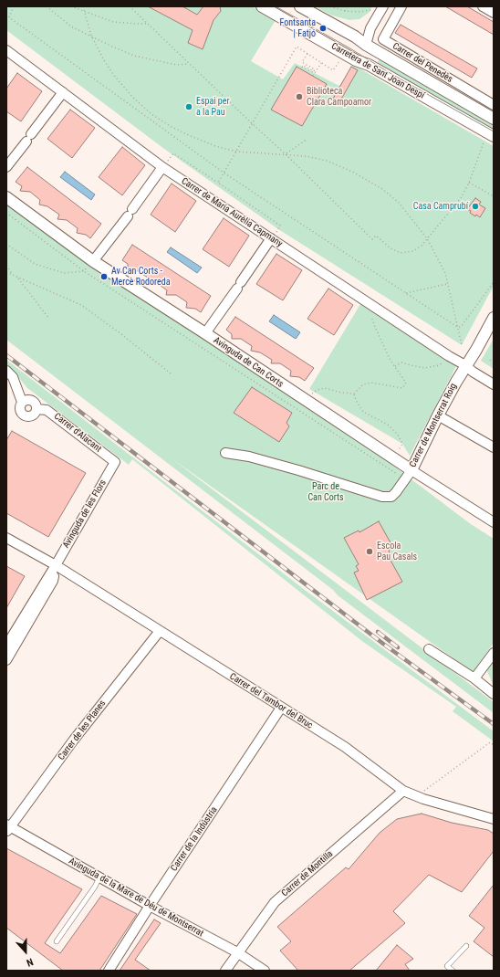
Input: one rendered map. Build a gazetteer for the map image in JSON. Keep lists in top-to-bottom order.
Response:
{
  "streets": {
    "street": [
      "Carrer del Penedès",
      "Carretera de Sant Joan Despí",
      "Carrer de Maria Aurèlia Capmany",
      "Avinguda de Can Corts",
      "Carrer de Montserrat Roig",
      "Carrer d'Alacant",
      "Avinguda de les Flors",
      "Carrer del Tambor del Bruc",
      "Carrer de les Planes",
      "Carrer de la Indústria",
      "Carrer de Montilla",
      "Avinguda de la Mare de Déu de Montserrat"
    ]
  },
  "crossings": [
    ["Carrer de Maria Aurèlia Capmany", "Carrer de Montserrat Roig"],
    ["Avinguda de Can Corts", "Carrer de Montserrat Roig"],
    ["Carrer d'Alacant", "Avinguda de les Flors"],
    ["Avinguda de les Flors", "Carrer del Tambor del Bruc"],
    ["Carrer del Tambor del Bruc", "Carrer de les Planes"],
    ["Carrer del Tambor del Bruc", "Carrer de la Indústria"],
    ["Carrer del Tambor del Bruc", "Carrer de Montilla"],
    ["Carrer de les Planes", "Avinguda de la Mare de Déu de Montserrat"],
    ["Carrer de la Indústria", "Avinguda de la Mare de Déu de Montserrat"],
    ["Carrer de Montilla", "Avinguda de la Mare de Déu de Montserrat"]
  ],
  "parks": ["Parc de Can Corts"],
  "places": [
    "Fontsanta | Fatjó",
    "Biblioteca Clara Campoamor",
    "Espai per a la Pau",
    "Casa Camprubí",
    "Av Can Corts - Mercè Rodoreda",
    "Escola Pau Casals"
  ],
  "north": "bottom"
}
